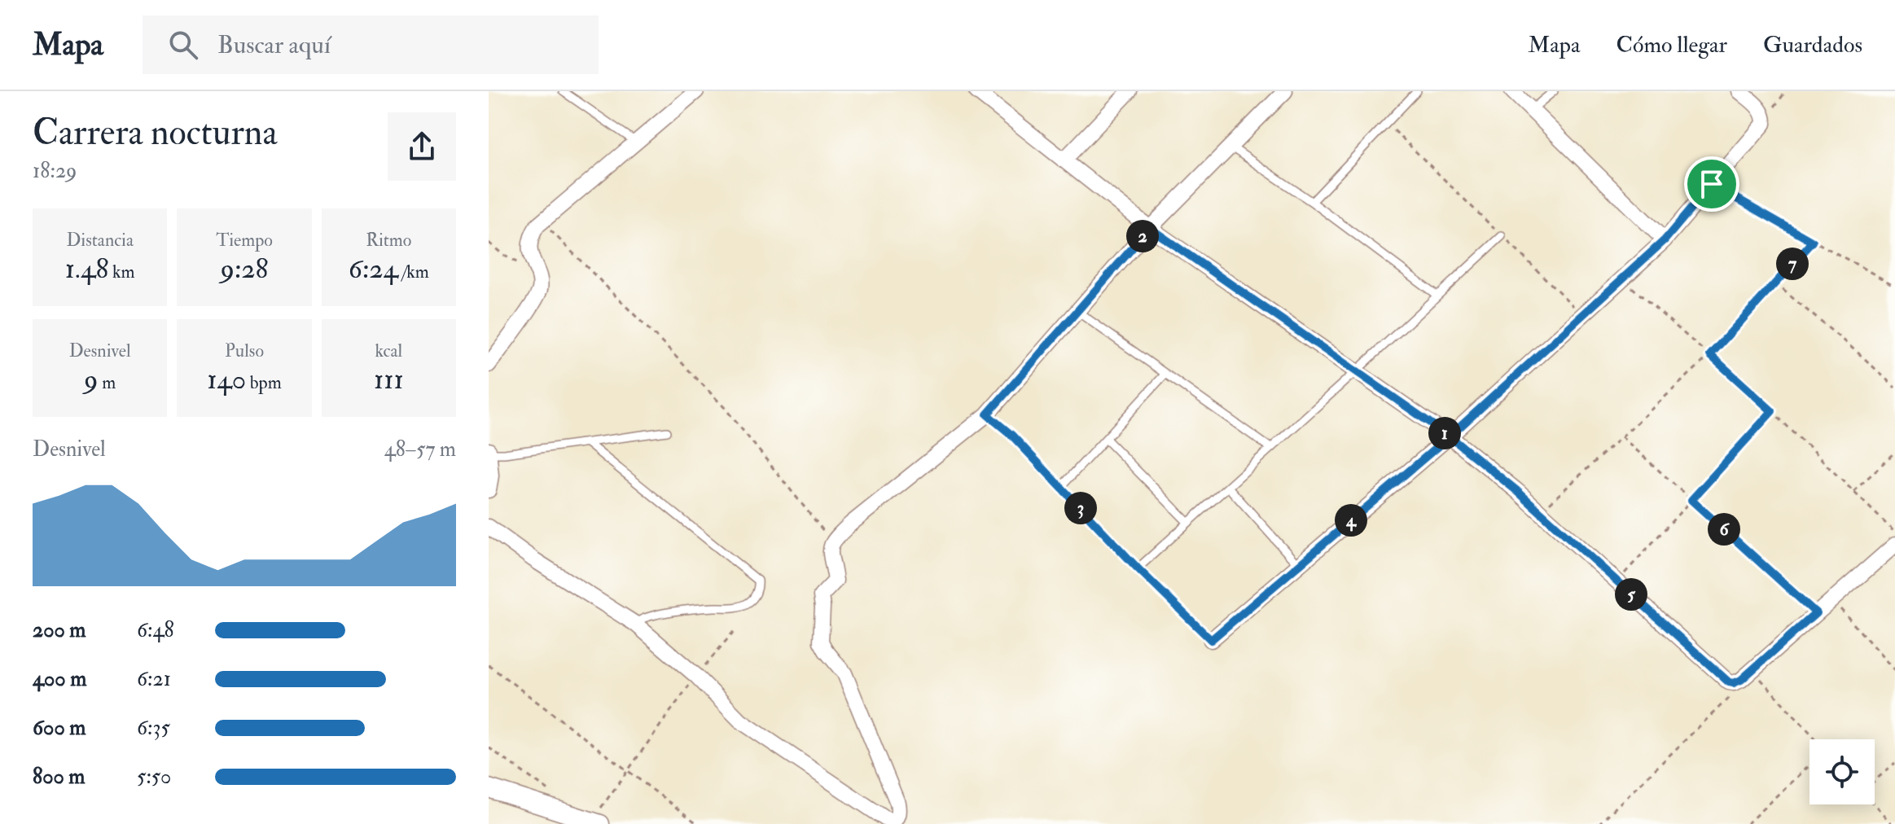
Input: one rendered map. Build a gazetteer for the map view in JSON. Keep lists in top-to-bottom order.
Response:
{
  "page": {
    "header": "Mapa",
    "search": "Buscar aquí",
    "nav": ["Mapa", "Cómo llegar", "Guardados"],
    "heading": ["Carrera nocturna", "18:29"],
    "stats": [
      ["Distancia", "1.48 km"],
      ["Tiempo", "9:28"],
      ["Ritmo", "6:24 /km"],
      ["Desnivel", "9 m"],
      ["Pulso", "140 bpm"],
      ["kcal", "111"]
    ],
    "pins": [
      "2",
      "7",
      "1",
      "3",
      "4",
      "6",
      "5"
    ],
    "chart": ["Desnivel", "48–57 m"],
    "list": [
      {
        "name": "200 m",
        "note": "6:48"
      },
      {
        "name": "400 m",
        "note": "6:21"
      },
      {
        "name": "600 m",
        "note": "6:35"
      },
      {
        "name": "800 m",
        "note": "5:50"
      }
    ]
  }
}
